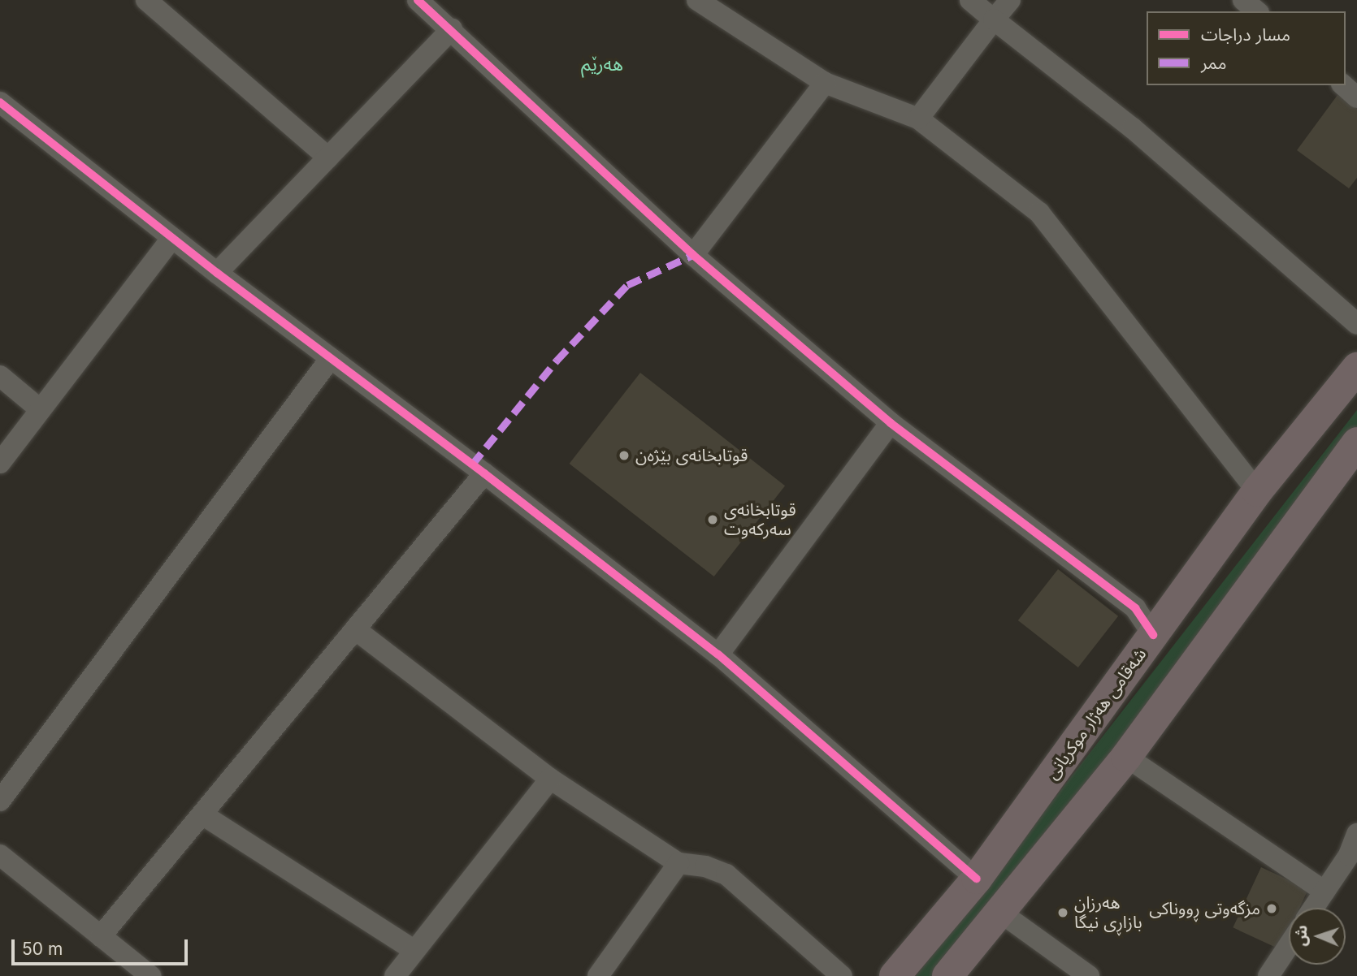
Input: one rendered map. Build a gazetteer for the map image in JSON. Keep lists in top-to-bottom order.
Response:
{
  "streets": {
    "highway": ["شەقامی ھەژار موکریانی"]
  },
  "districts": ["ھەرێم"],
  "places": [
    "قوتابخانەی بێژەن",
    "قوتابخانەی سەرکەوت",
    "مزگەوتی ڕووناکی",
    "هەرزان بازاڕی نیگا"
  ],
  "legend": ["مسار دراجات", "ممر"],
  "scale_bar": "50 m",
  "north": "left"
}
